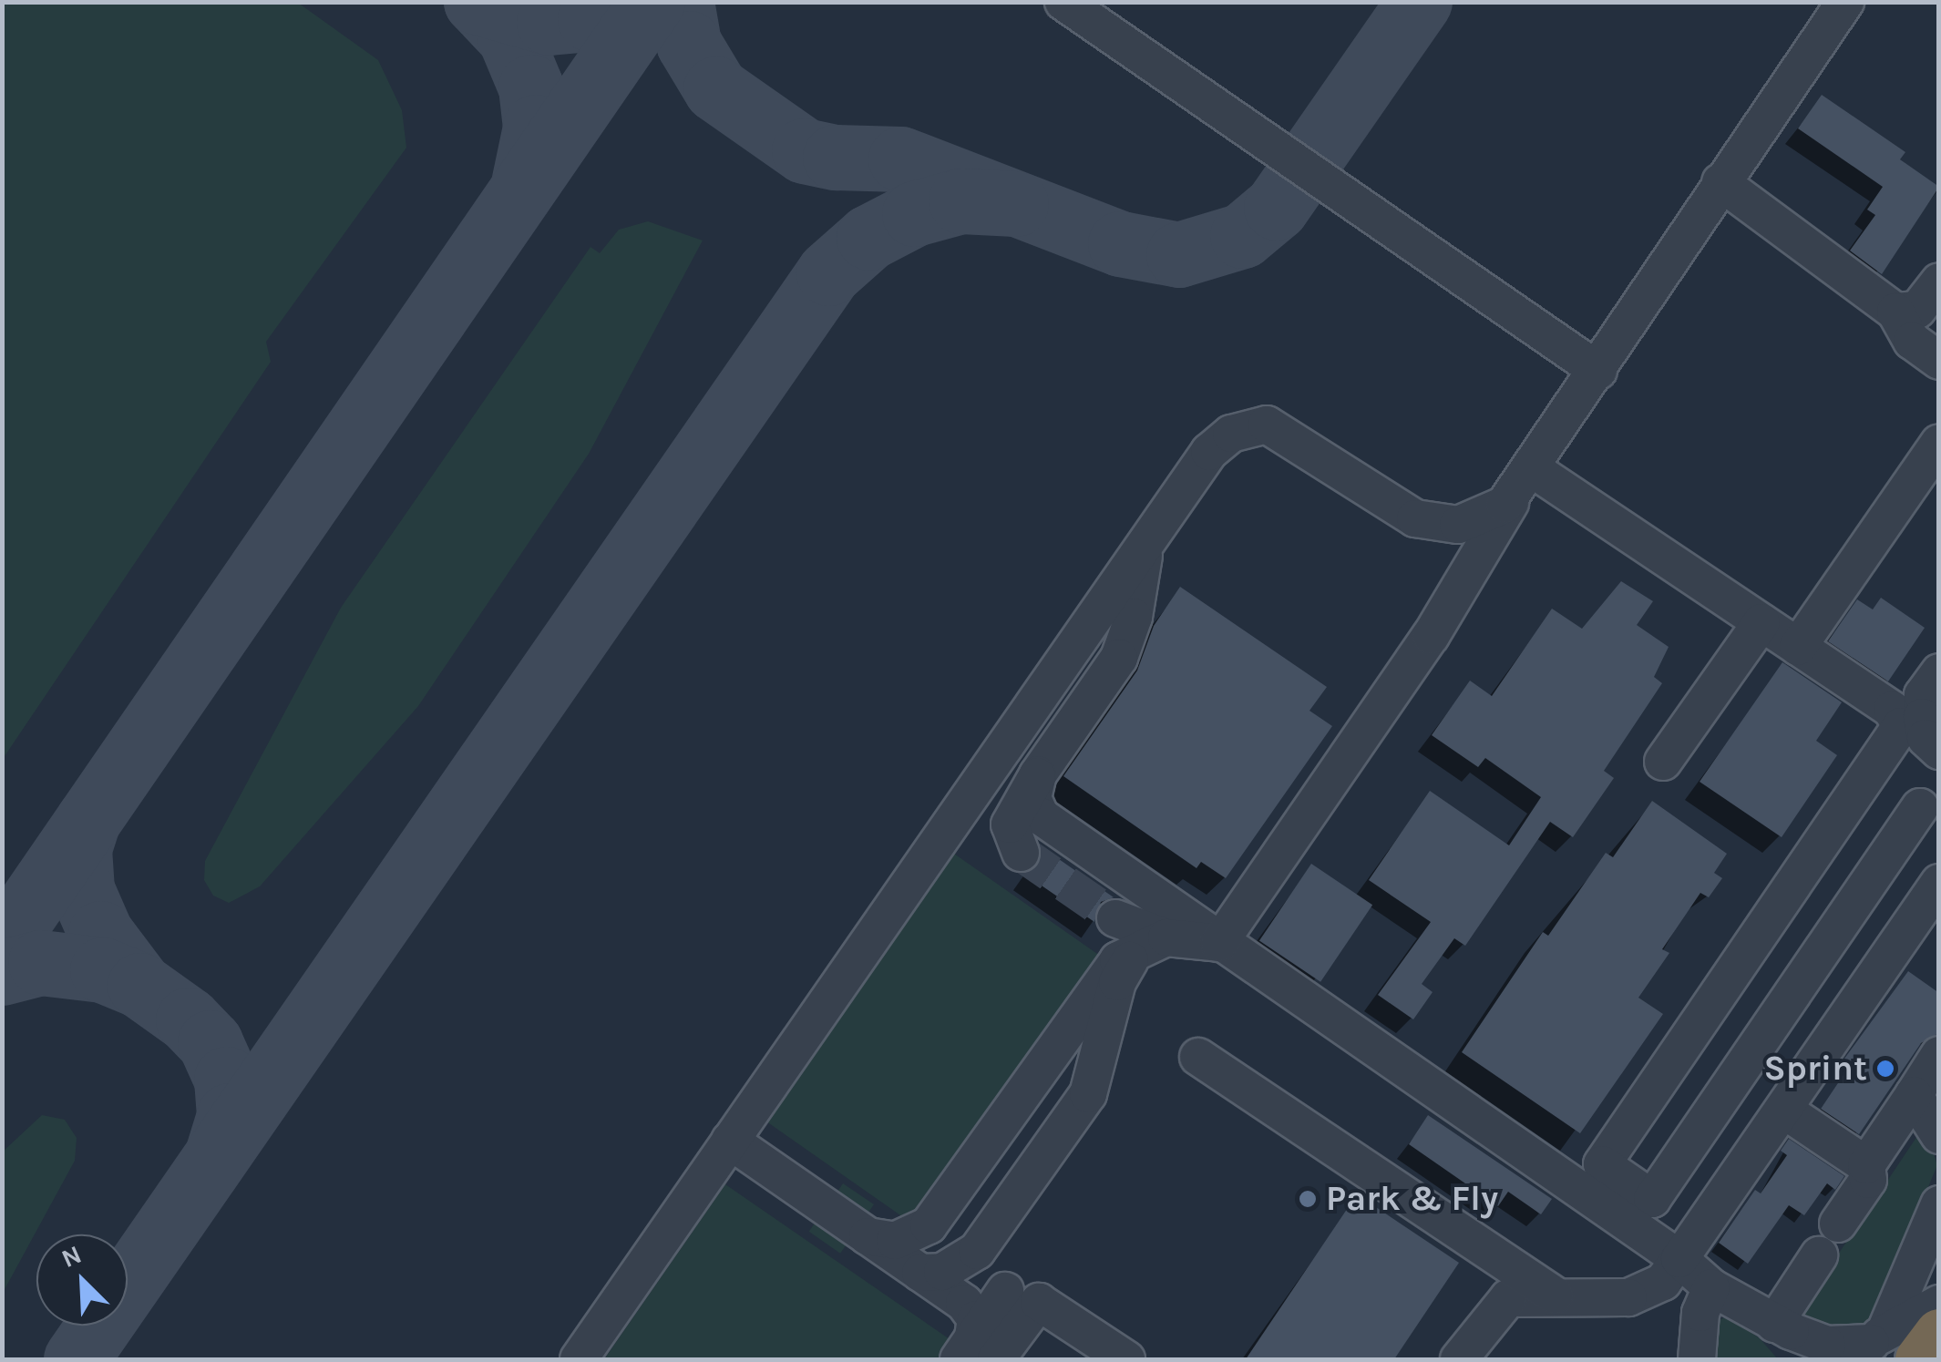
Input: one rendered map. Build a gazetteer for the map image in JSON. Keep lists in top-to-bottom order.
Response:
{
  "places": ["Sprint", "Park & Fly"],
  "north": "top left"
}
